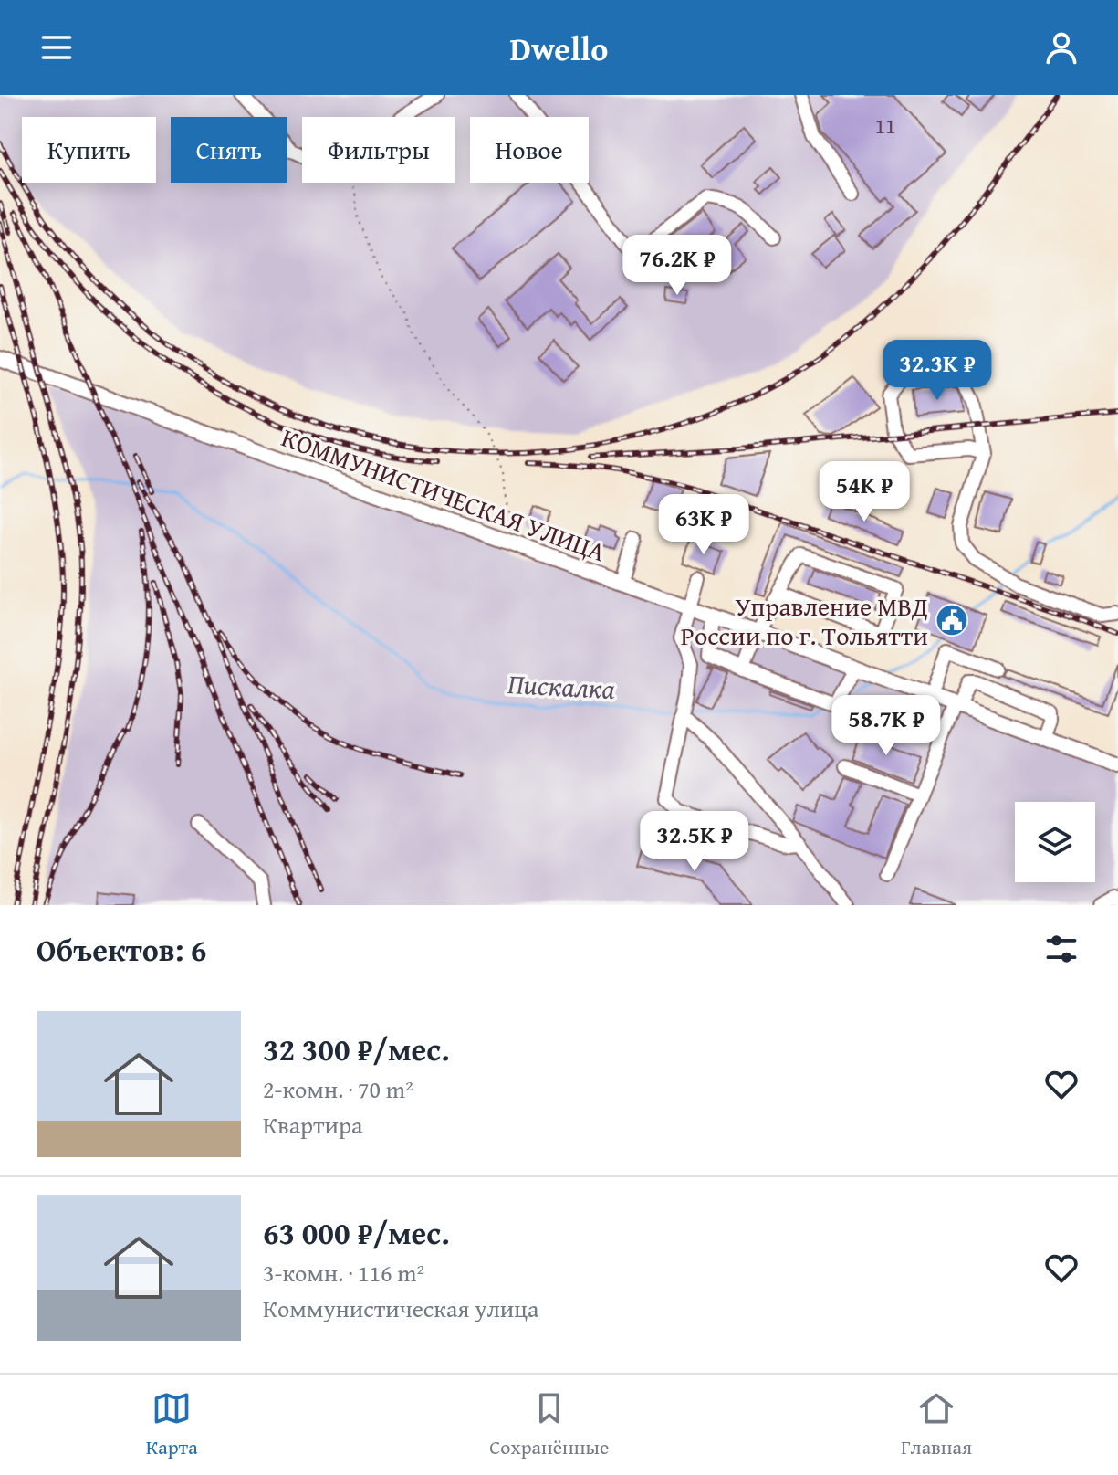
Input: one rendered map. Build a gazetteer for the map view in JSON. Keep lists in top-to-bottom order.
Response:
{
  "streets": {
    "main road": ["КОММУНИСТИЧЕСКАЯ УЛИЦА"]
  },
  "water": ["Пискалка"],
  "places": {
    "public building": ["Управление МВД России по г. Тольятти"]
  },
  "house_numbers": ["11"],
  "page": {
    "header": "Dwello",
    "chip": [
      "Купить",
      "Снять",
      "Фильтры",
      "Новое"
    ],
    "price": [
      "76.2K ₽",
      "32.3K ₽",
      "54K ₽",
      "63K ₽",
      "58.7K ₽",
      "32.5K ₽"
    ],
    "heading": "Объектов: 6",
    "list": [
      {
        "name": "32 300 ₽/мес.",
        "note": "2-комн. · 70 m² · Квартира"
      },
      {
        "name": "63 000 ₽/мес.",
        "note": "3-комн. · 116 m² · Коммунистическая улица"
      }
    ],
    "tabs": ["Карта", "Сохранённые", "Главная"]
  }
}
